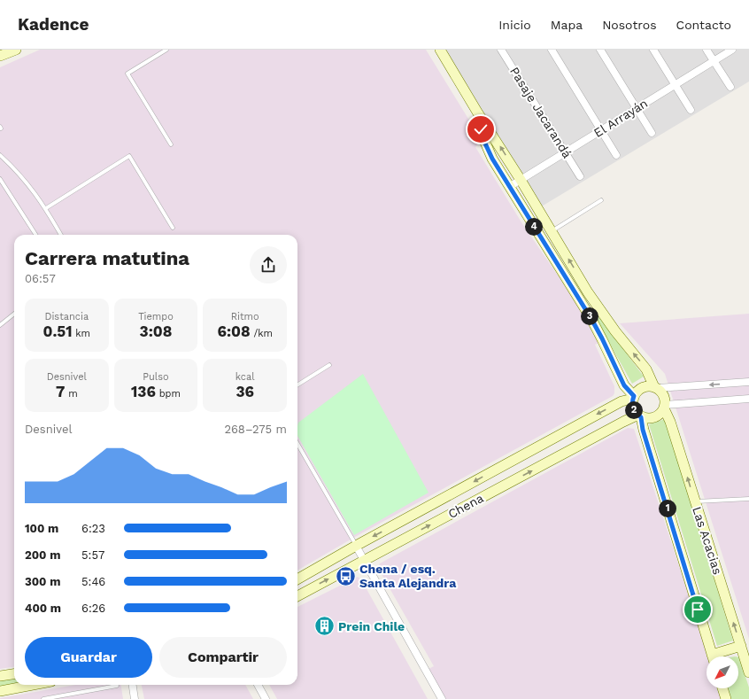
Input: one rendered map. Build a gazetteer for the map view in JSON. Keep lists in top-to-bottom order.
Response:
{
  "streets": {
    "main road": ["Chena", "Las Acacias"],
    "street": ["Pasaje Jacarandá", "El Arrayán"]
  },
  "crossings": [
    ["Pasaje Jacarandá", "El Arrayán"],
    ["Chena", "Las Acacias"]
  ],
  "places": {
    "bus stop": ["Chena / esq. Santa Alejandra"],
    "building": ["Prein Chile"]
  },
  "north": "bottom left",
  "page": {
    "header": "Kadence",
    "nav": [
      "Inicio",
      "Mapa",
      "Nosotros",
      "Contacto"
    ],
    "pins": [
      "4",
      "3",
      "2",
      "1"
    ],
    "heading": ["Carrera matutina", "06:57"],
    "stats": [
      ["Distancia", "0.51 km"],
      ["Tiempo", "3:08"],
      ["Ritmo", "6:08 /km"],
      ["Desnivel", "7 m"],
      ["Pulso", "136 bpm"],
      ["kcal", "36"]
    ],
    "chart": ["Desnivel", "268–275 m"],
    "list": [
      {
        "name": "100 m",
        "note": "6:23"
      },
      {
        "name": "200 m",
        "note": "5:57"
      },
      {
        "name": "300 m",
        "note": "5:46"
      },
      {
        "name": "400 m",
        "note": "6:26"
      }
    ],
    "buttons": ["Guardar", "Compartir"]
  }
}
